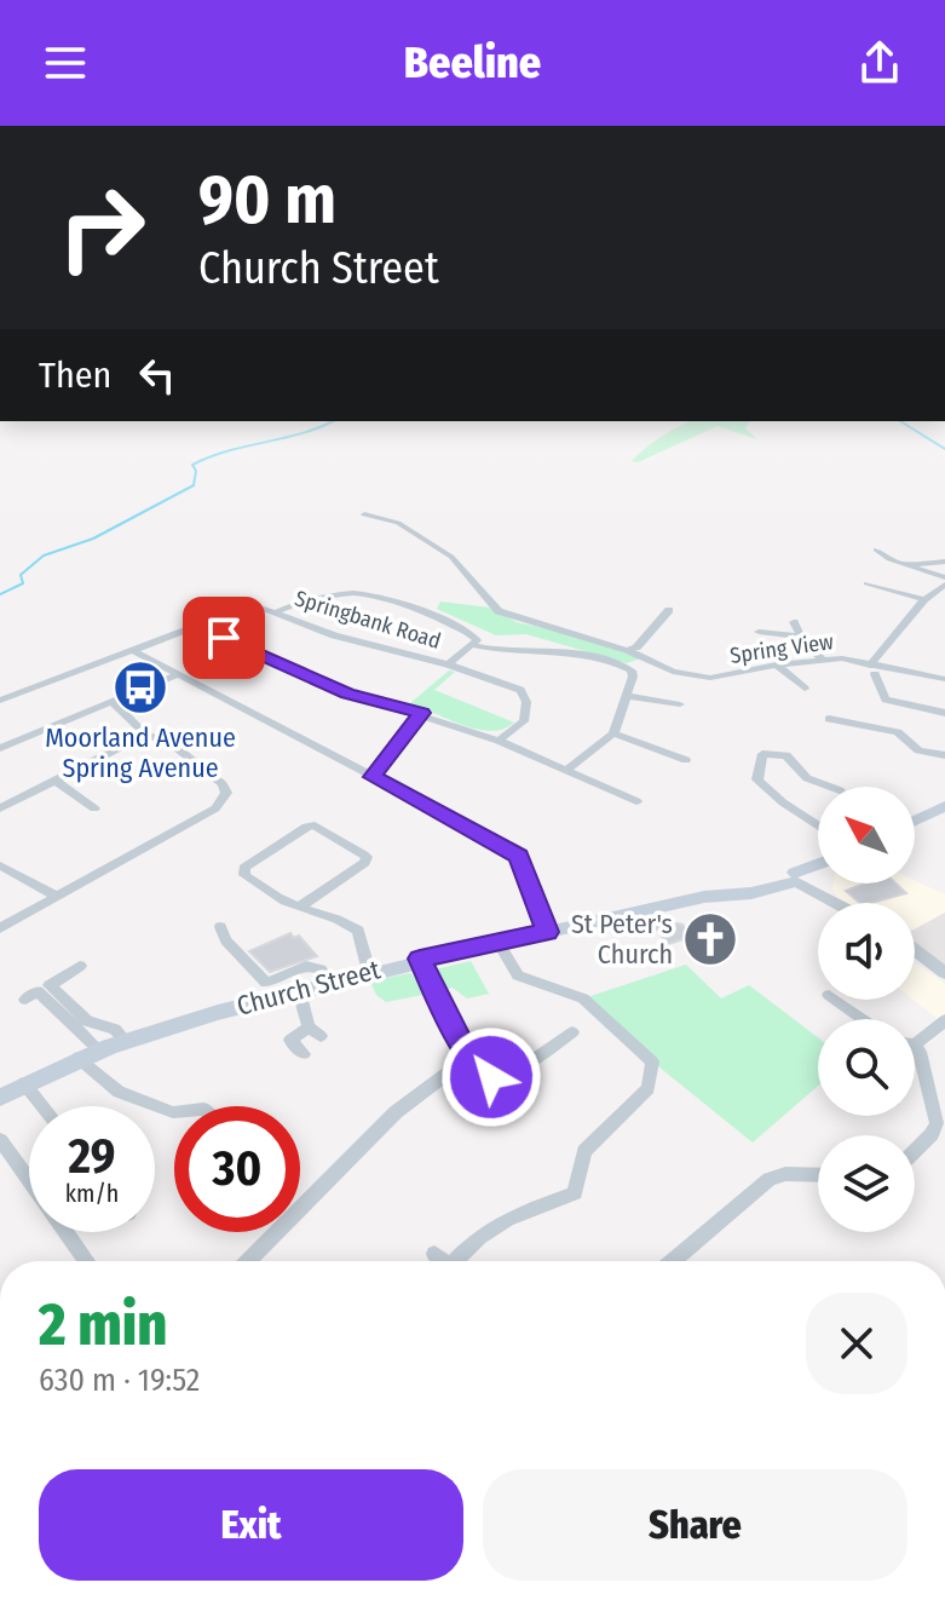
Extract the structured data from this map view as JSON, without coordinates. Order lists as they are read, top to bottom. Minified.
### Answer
{"streets":{"main road":["Church Street"],"street":["Springbank Road","Spring View"]},"places":{"bus stop":["Moorland Avenue Spring Avenue"],"church":["St Peter's Church"]},"north":"top left","page":{"header":"Beeline","turn":["90 m","Church Street"],"then":"Then","speed":"29 km/h","limit":"30","heading":["2 min","630 m · 19:52"],"buttons":["Exit","Share"]}}
